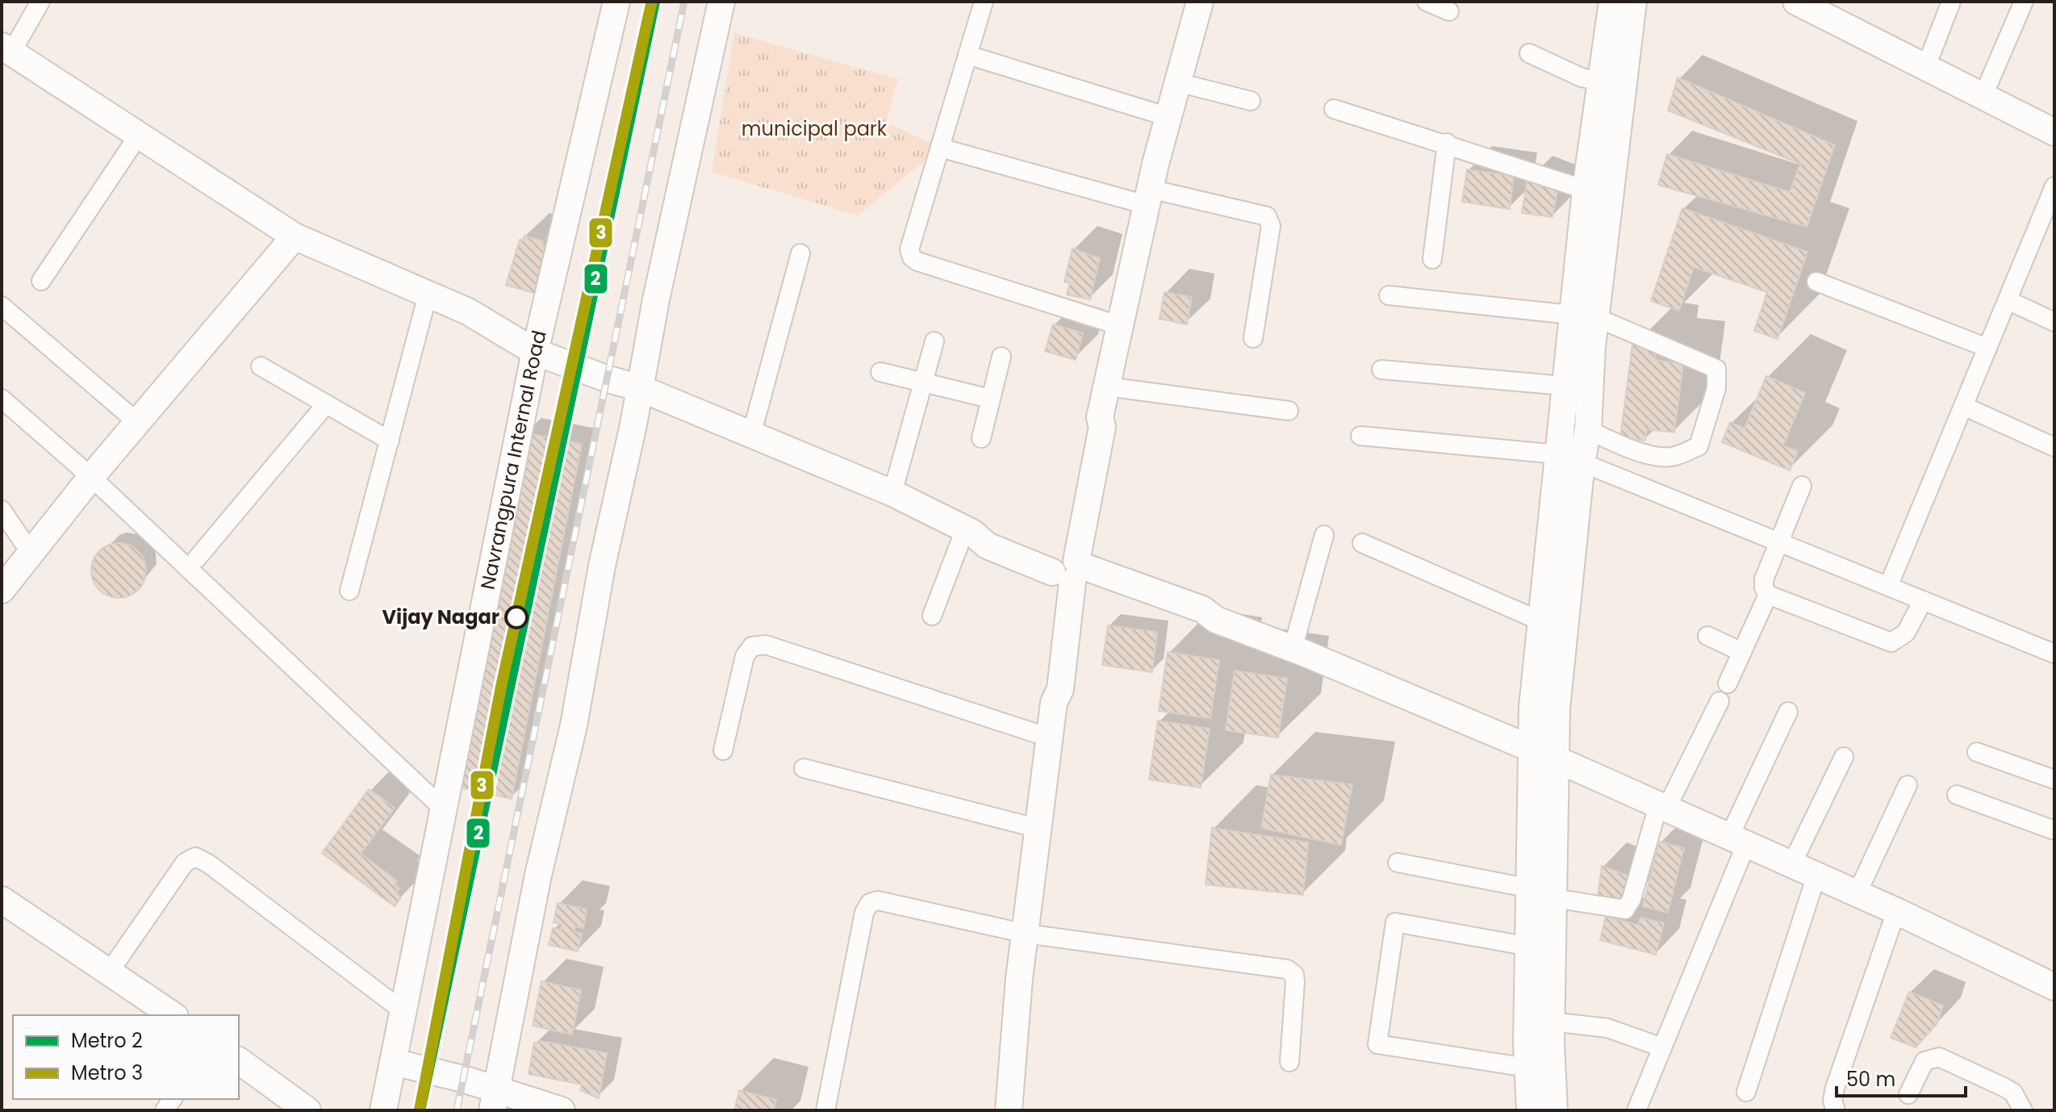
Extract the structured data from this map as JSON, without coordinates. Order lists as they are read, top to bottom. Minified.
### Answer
{"streets":{"street":["Navrangpura Internal Road"]},"parks":["municipal park"],"places":["Vijay Nagar"],"lines":["metro line 2","metro line 3"],"legend":["Metro 2","Metro 3"],"scale_bar":"50 m"}
